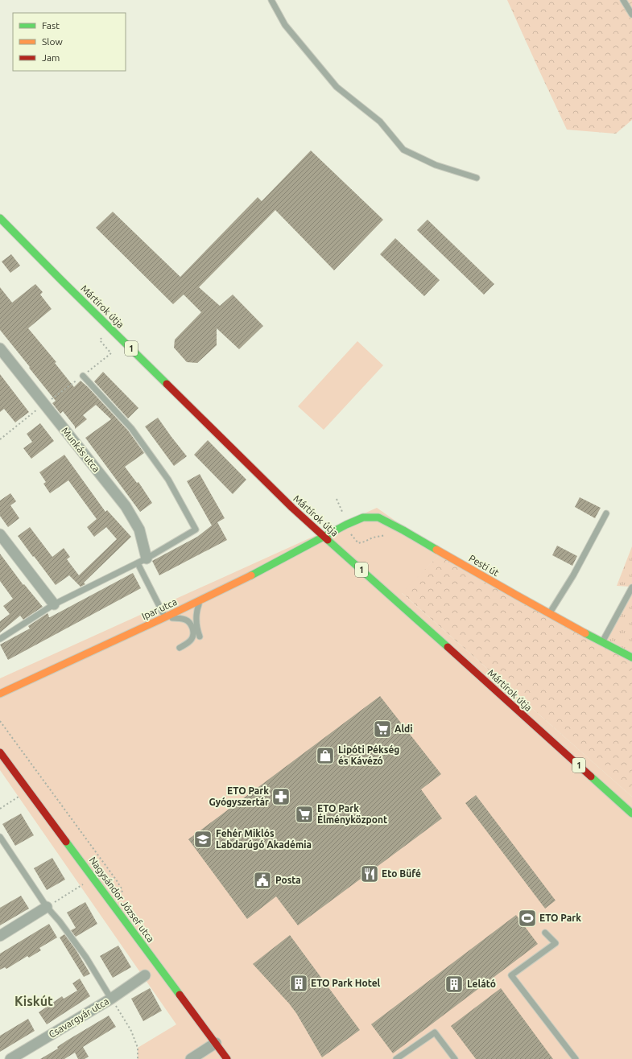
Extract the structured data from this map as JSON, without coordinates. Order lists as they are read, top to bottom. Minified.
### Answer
{"streets":{"street":["Mártírok útja","1","Munkás utca","Pesti út","Ipar utca","Nagysándor József utca","Csavargyár utca"]},"crossings":[["Mártírok útja","Pesti út"],["Mártírok útja","Ipar utca"],["Pesti út","Ipar utca"]],"districts":["Kiskút"],"places":{"supermarket":["Aldi","ETO Park Élményközpont"],"shop":["Lipóti Pékség és Kávézó"],"pharmacy":["ETO Park Gyógyszertár"],"school or university":["Fehér Miklós Labdarúgó Akadémia"],"restaurant":["Eto Büfé"],"public building":["Posta"],"sports":["ETO Park"],"building":["ETO Park Hotel","Lelátó"]},"legend":["Fast","Slow","Jam"]}
